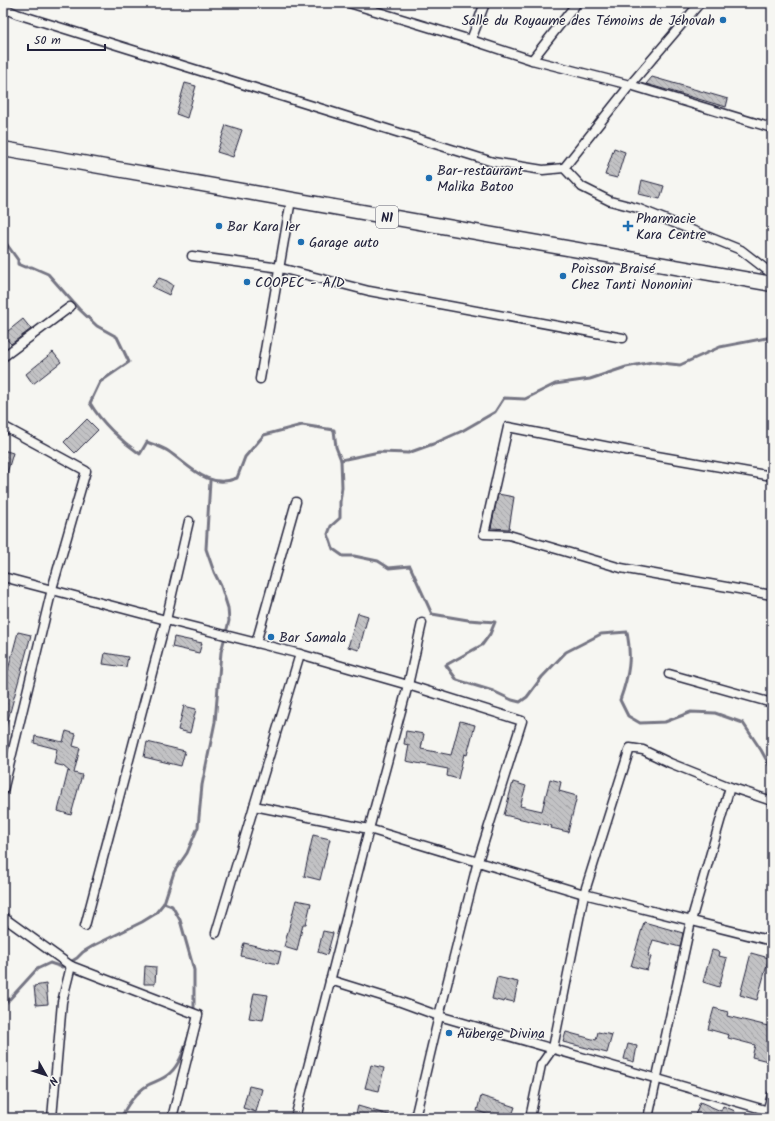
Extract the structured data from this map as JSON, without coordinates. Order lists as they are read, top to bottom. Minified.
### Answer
{"streets":{"highway":["N1"]},"places":{"other":["Salle du Royaume des Témoins de Jéhovah","Bar-restaurant Malika Batoo","Bar Kara 1er","Garage auto","Poisson Braisé Chez Tanti Nononini","COOPEC - A/D","Bar Samala","Auberge Divina"],"health":["Pharmacie Kara Centre"]},"scale_bar":"50 m","north":"bottom right"}
